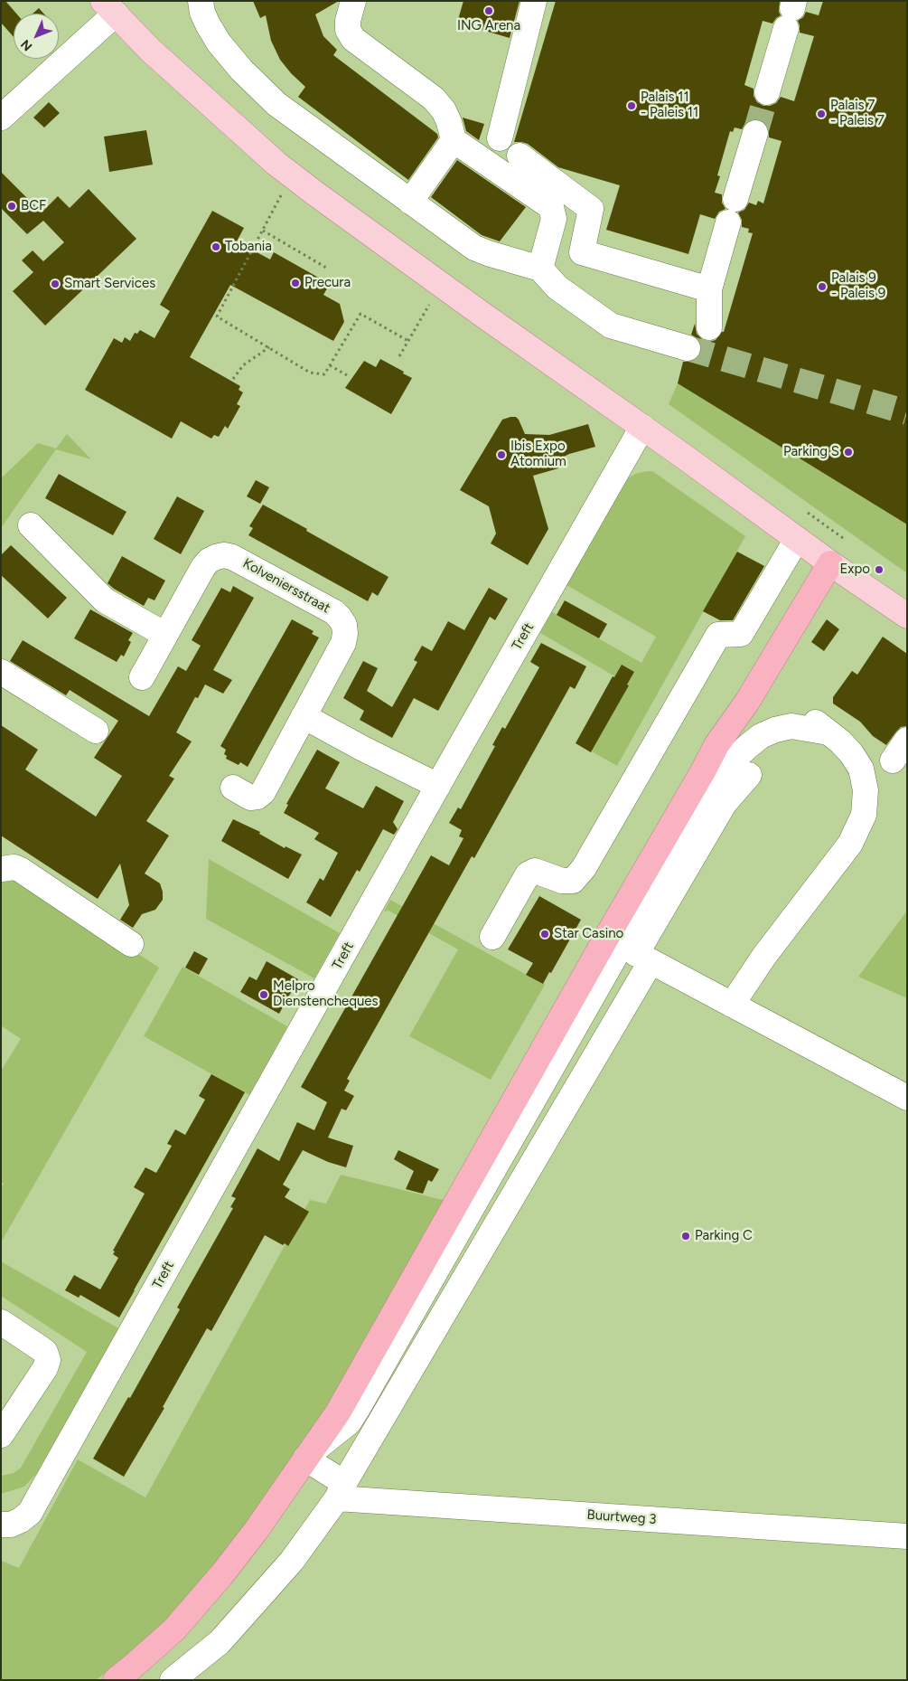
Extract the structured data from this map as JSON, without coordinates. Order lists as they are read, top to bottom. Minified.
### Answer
{"streets":{"street":["Kolveniersstraat","Treft","Buurtweg 3"]},"places":["ING Arena","Palais 11 - Paleis 11","Palais 7 - Paleis 7","BCF","Tobania","Precura","Smart Services","Palais 9 - Paleis 9","Parking S","Ibis Expo Atomium","Expo","Star Casino","Melpro Dienstencheques","Parking C"],"north":"bottom left"}
